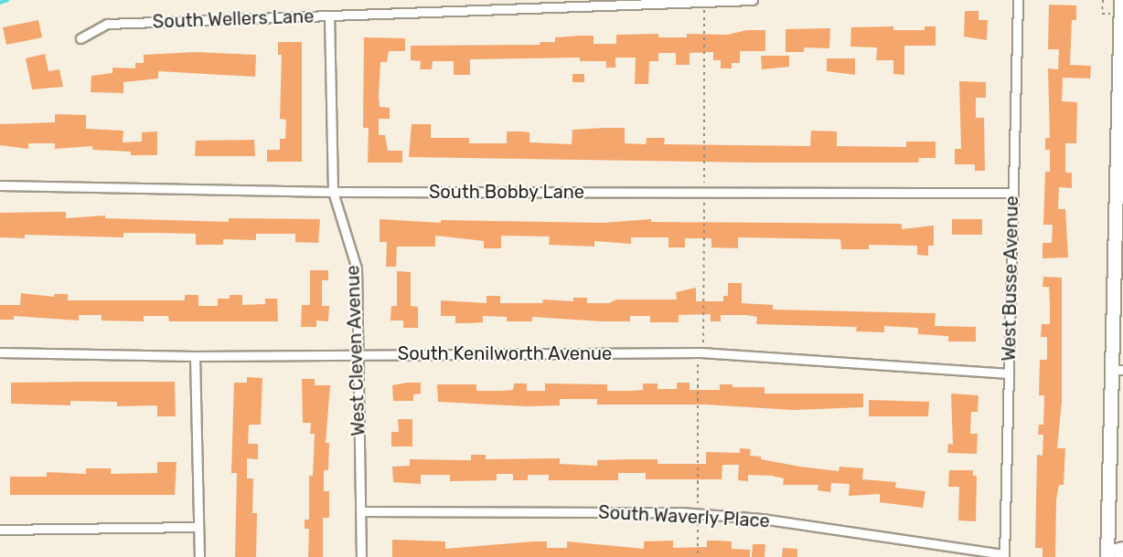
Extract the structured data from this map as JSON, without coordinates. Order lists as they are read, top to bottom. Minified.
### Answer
{"streets":{"street":["South Wellers Lane","South Bobby Lane","West Busse Avenue","West Cleven Avenue","South Kenilworth Avenue","South Waverly Place"]},"crossings":[["South Wellers Lane","West Cleven Avenue"],["South Bobby Lane","West Busse Avenue"],["South Bobby Lane","West Cleven Avenue"],["West Busse Avenue","South Kenilworth Avenue"],["West Busse Avenue","South Waverly Place"],["West Cleven Avenue","South Kenilworth Avenue"],["West Cleven Avenue","South Waverly Place"]]}
